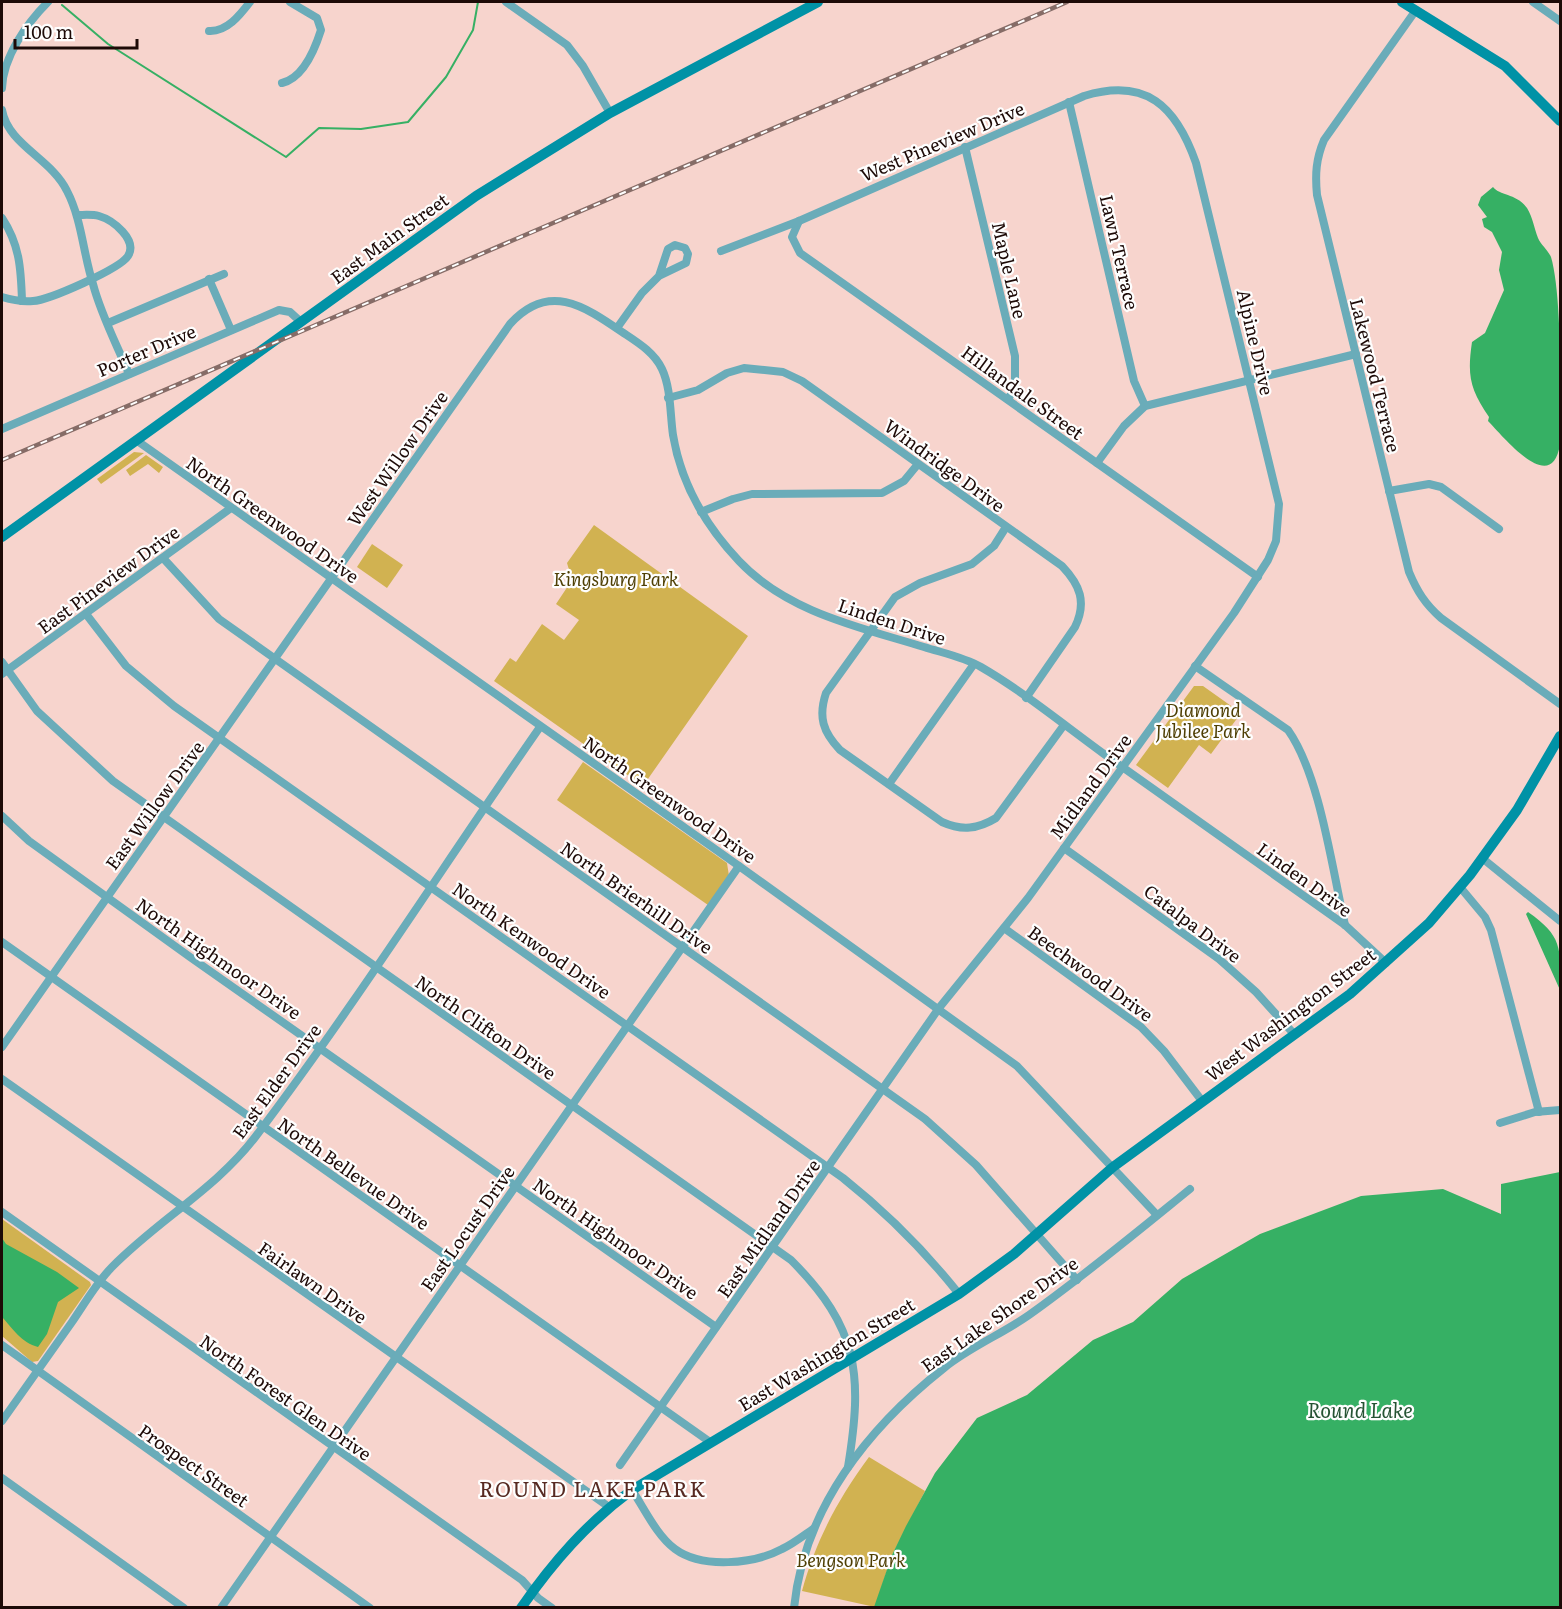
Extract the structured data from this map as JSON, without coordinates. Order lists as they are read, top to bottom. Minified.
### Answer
{"streets":{"main road":["East Main Street","West Washington Street","East Washington Street"],"street":["West Pineview Drive","Lawn Terrace","Maple Lane","Alpine Drive","Porter Drive","Lakewood Terrace","Hillandale Street","West Willow Drive","Windridge Drive","North Greenwood Drive","East Pineview Drive","Linden Drive","Midland Drive","East Willow Drive","North Brierhill Drive","Catalpa Drive","North Kenwood Drive","North Highmoor Drive","Beechwood Drive","North Clifton Drive","East Elder Drive","North Bellevue Drive","East Locust Drive","East Midland Drive","Fairlawn Drive","East Lake Shore Drive","North Forest Glen Drive","Prospect Street"]},"crossings":[["West Pineview Drive","Lawn Terrace"],["West Pineview Drive","Maple Lane"],["West Pineview Drive","Alpine Drive"],["West Pineview Drive","Hillandale Street"],["East Main Street","Porter Drive"],["East Main Street","North Greenwood Drive"],["Maple Lane","Hillandale Street"],["Alpine Drive","Hillandale Street"],["Alpine Drive","Midland Drive"],["Hillandale Street","Midland Drive"],["West Willow Drive","North Greenwood Drive"],["West Willow Drive","Linden Drive"],["West Willow Drive","East Willow Drive"],["Windridge Drive","Linden Drive"],["North Greenwood Drive","East Pineview Drive"],["North Greenwood Drive","Midland Drive"],["North Greenwood Drive","East Willow Drive"],["North Greenwood Drive","East Elder Drive"],["North Greenwood Drive","East Locust Drive"],["North Greenwood Drive","East Midland Drive"],["North Greenwood Drive","East Lake Shore Drive"],["North Greenwood Drive","East Washington Street"],["East Pineview Drive","North Brierhill Drive"],["East Pineview Drive","North Kenwood Drive"],["East Pineview Drive","North Clifton Drive"],["Linden Drive","Midland Drive"],["Linden Drive","West Washington Street"],["Midland Drive","Catalpa Drive"],["Midland Drive","Beechwood Drive"],["Midland Drive","East Midland Drive"],["East Willow Drive","North Brierhill Drive"],["East Willow Drive","North Kenwood Drive"],["East Willow Drive","North Highmoor Drive"],["East Willow Drive","North Clifton Drive"],["East Willow Drive","North Bellevue Drive"],["North Brierhill Drive","East Elder Drive"],["North Brierhill Drive","East Locust Drive"],["North Brierhill Drive","East Midland Drive"],["North Brierhill Drive","East Lake Shore Drive"],["North Brierhill Drive","East Washington Street"],["Catalpa Drive","West Washington Street"],["North Kenwood Drive","East Elder Drive"],["North Kenwood Drive","East Locust Drive"],["North Kenwood Drive","East Midland Drive"],["North Kenwood Drive","East Washington Street"],["North Highmoor Drive","East Elder Drive"],["North Highmoor Drive","East Locust Drive"],["North Highmoor Drive","East Midland Drive"],["Beechwood Drive","West Washington Street"],["West Washington Street","East Washington Street"],["North Clifton Drive","East Elder Drive"],["North Clifton Drive","East Locust Drive"],["North Clifton Drive","East Midland Drive"],["North Clifton Drive","East Lake Shore Drive"],["North Clifton Drive","East Washington Street"],["East Elder Drive","North Bellevue Drive"],["East Elder Drive","Fairlawn Drive"],["East Elder Drive","North Forest Glen Drive"],["East Elder Drive","Prospect Street"],["North Bellevue Drive","East Locust Drive"],["North Bellevue Drive","East Midland Drive"],["North Bellevue Drive","East Washington Street"],["East Locust Drive","Fairlawn Drive"],["East Locust Drive","North Forest Glen Drive"],["East Locust Drive","Prospect Street"],["Fairlawn Drive","East Washington Street"],["East Washington Street","North Forest Glen Drive"]],"districts":["ROUND LAKE PARK"],"water":["Round Lake"],"parks":["Kingsburg Park","Diamond Jubilee Park","Bengson Park"],"scale_bar":"100 m"}
